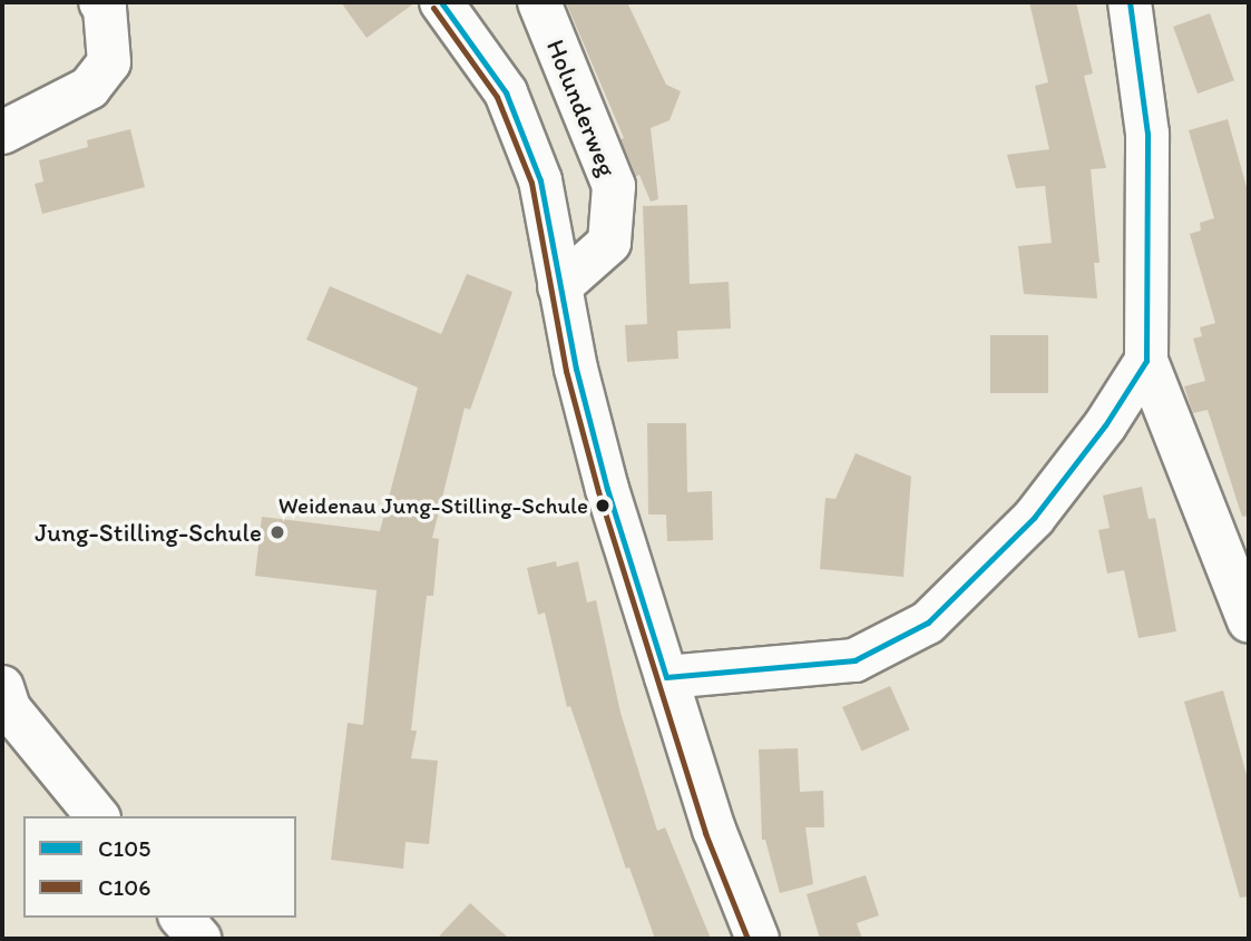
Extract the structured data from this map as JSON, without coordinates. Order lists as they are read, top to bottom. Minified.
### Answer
{"streets":{"street":["Holunderweg"]},"places":["Weidenau Jung-Stilling-Schule","Jung-Stilling-Schule"],"lines":["transit line C105","transit line C106"],"legend":["C105","C106"]}
